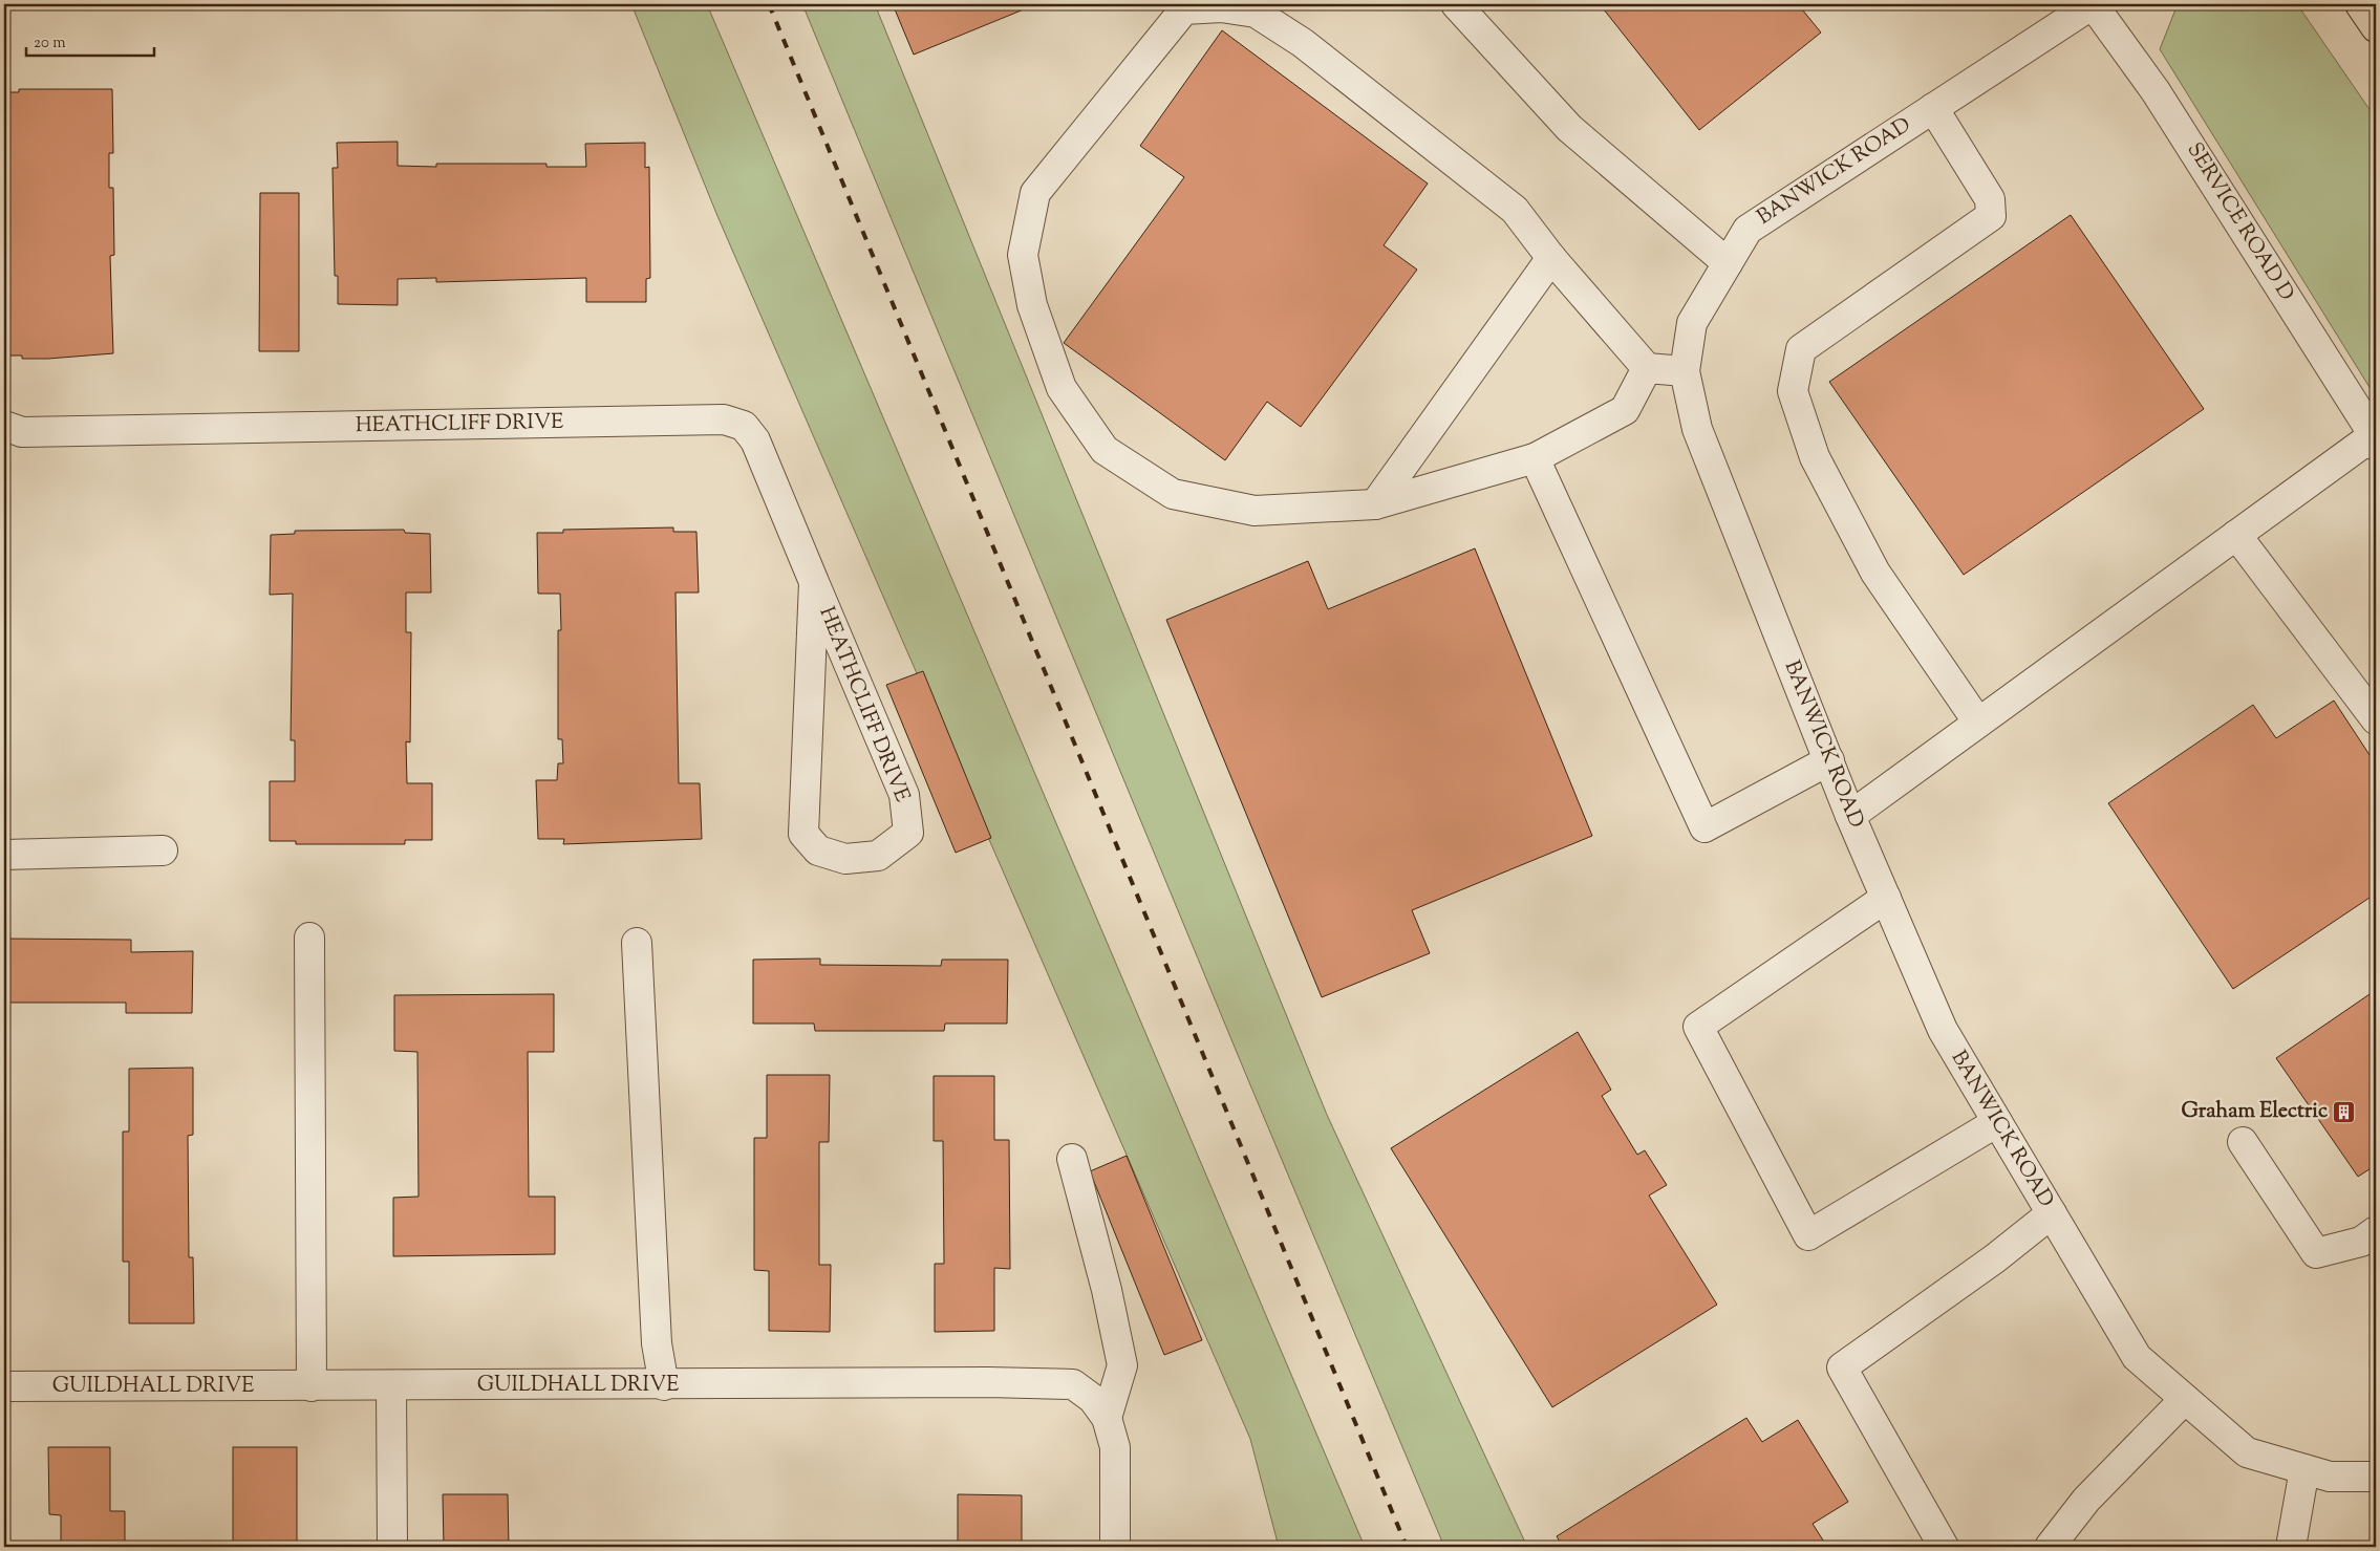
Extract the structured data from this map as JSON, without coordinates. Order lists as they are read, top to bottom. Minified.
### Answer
{"streets":{"street":["BANWICK ROAD","SERVICE ROAD D","HEATHCLIFF DRIVE","GUILDHALL DRIVE"]},"crossings":[["BANWICK ROAD","SERVICE ROAD D"]],"places":{"building":["Graham Electric"]},"scale_bar":"20 m"}
